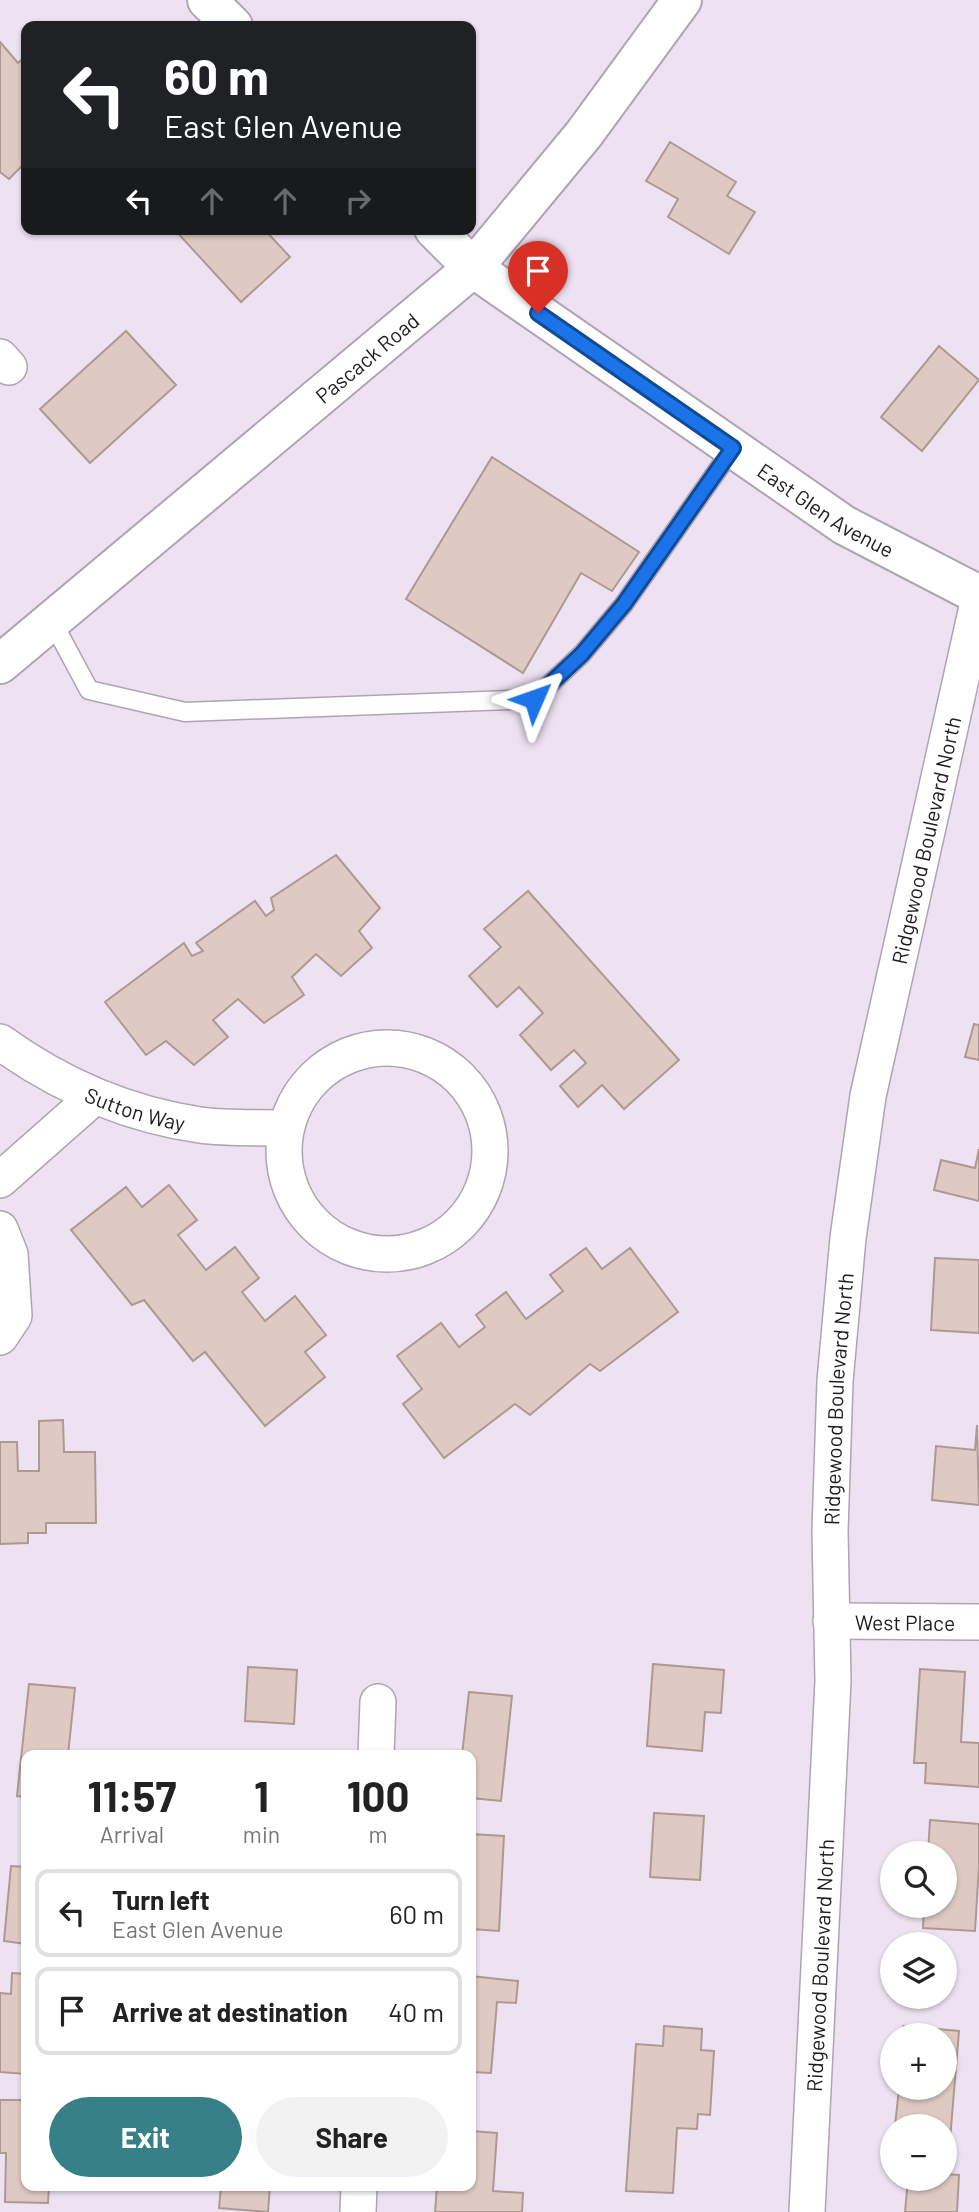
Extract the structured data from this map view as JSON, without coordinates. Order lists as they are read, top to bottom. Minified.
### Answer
{"streets":{"street":["Pascack Road","East Glen Avenue","Ridgewood Boulevard North","Sutton Way","West Place"]},"crossings":[["Pascack Road","East Glen Avenue"],["East Glen Avenue","Ridgewood Boulevard North"],["Ridgewood Boulevard North","West Place"]],"page":{"turn":["60 m","East Glen Avenue"],"eta":["11:57","Arrival","1","min","100","m"],"map_buttons":["+","−"],"list":[{"name":"Turn left","note":"East Glen Avenue","value":"60 m"},{"name":"Arrive at destination","value":"40 m"}],"buttons":["Exit","Share"]}}
